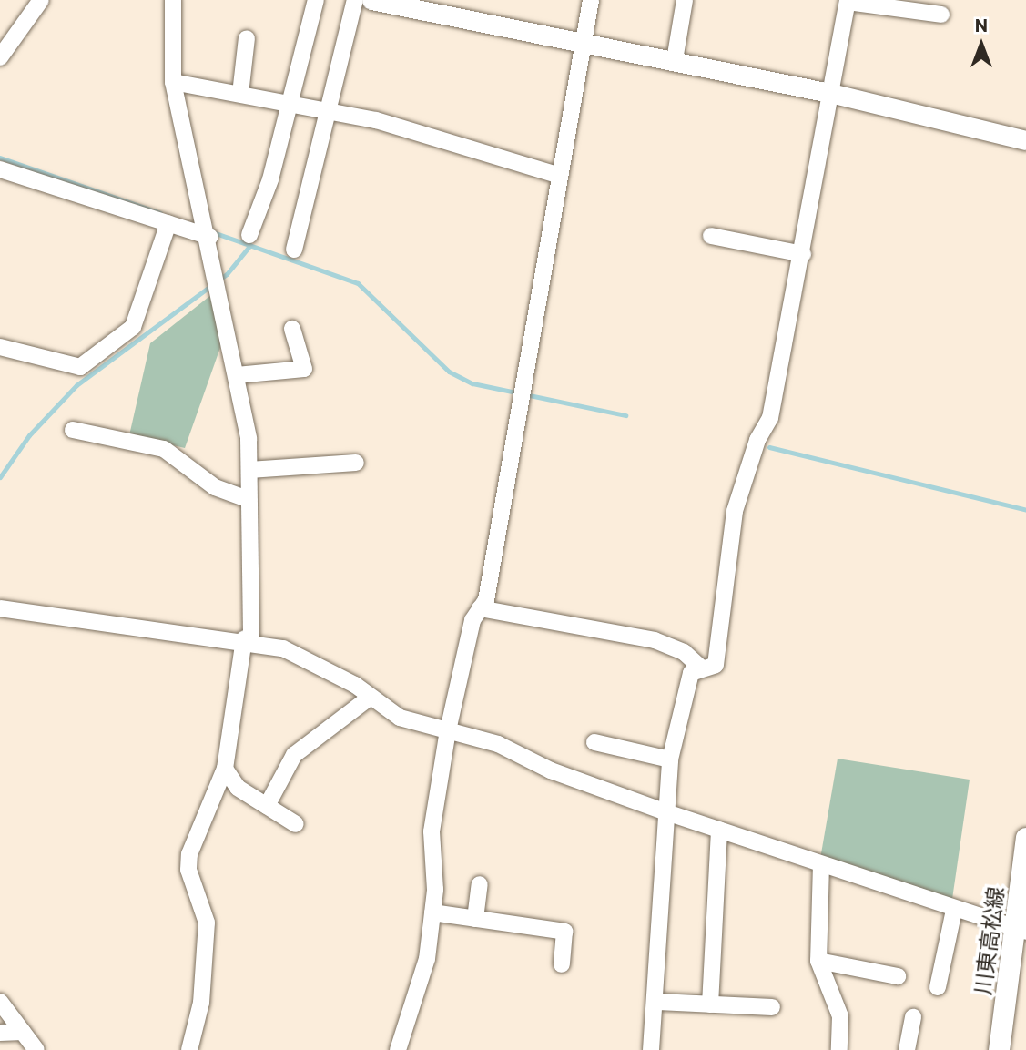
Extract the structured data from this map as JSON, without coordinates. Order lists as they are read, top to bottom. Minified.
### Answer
{"streets":{"main road":["川東高松線"]},"north":"top"}
